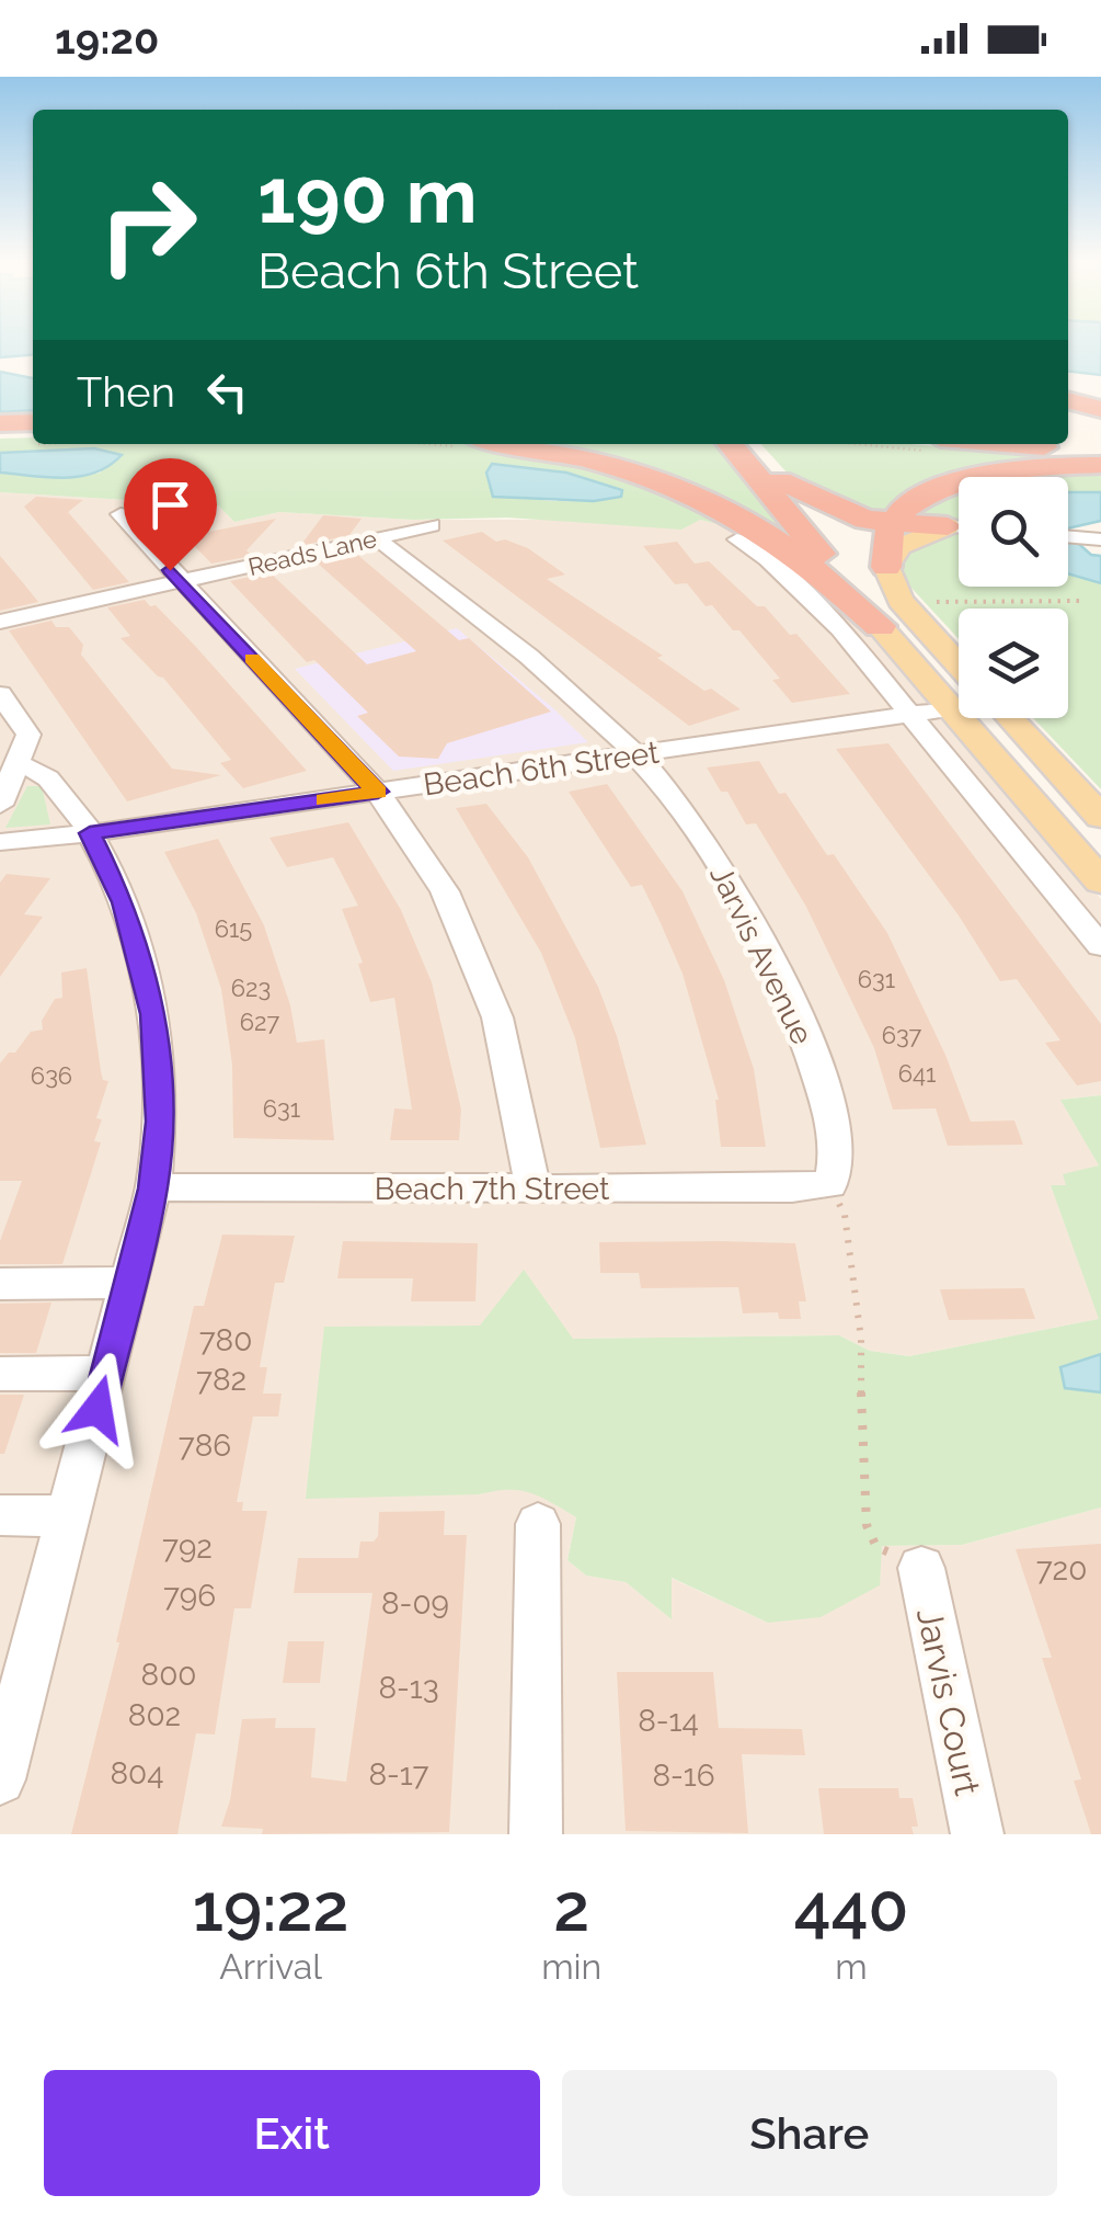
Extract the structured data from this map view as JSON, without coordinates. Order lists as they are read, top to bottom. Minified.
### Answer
{"streets":{"street":["Reads Lane","Beach 6th Street","Jarvis Avenue","Beach 7th Street","Jarvis Court"]},"crossings":[["Reads Lane","Jarvis Avenue"],["Beach 6th Street","Jarvis Avenue"],["Jarvis Avenue","Beach 7th Street"]],"house_numbers":["615","631","623","627","637","641","636","631","780","782","786","792","720","796","8-09","800","8-13","802","8-14","804","8-17","8-16"],"page":{"status":"19:20","turn":["190 m","Beach 6th Street"],"then":"Then","eta":["19:22","Arrival","2","min","440","m"],"buttons":["Exit","Share"]}}
